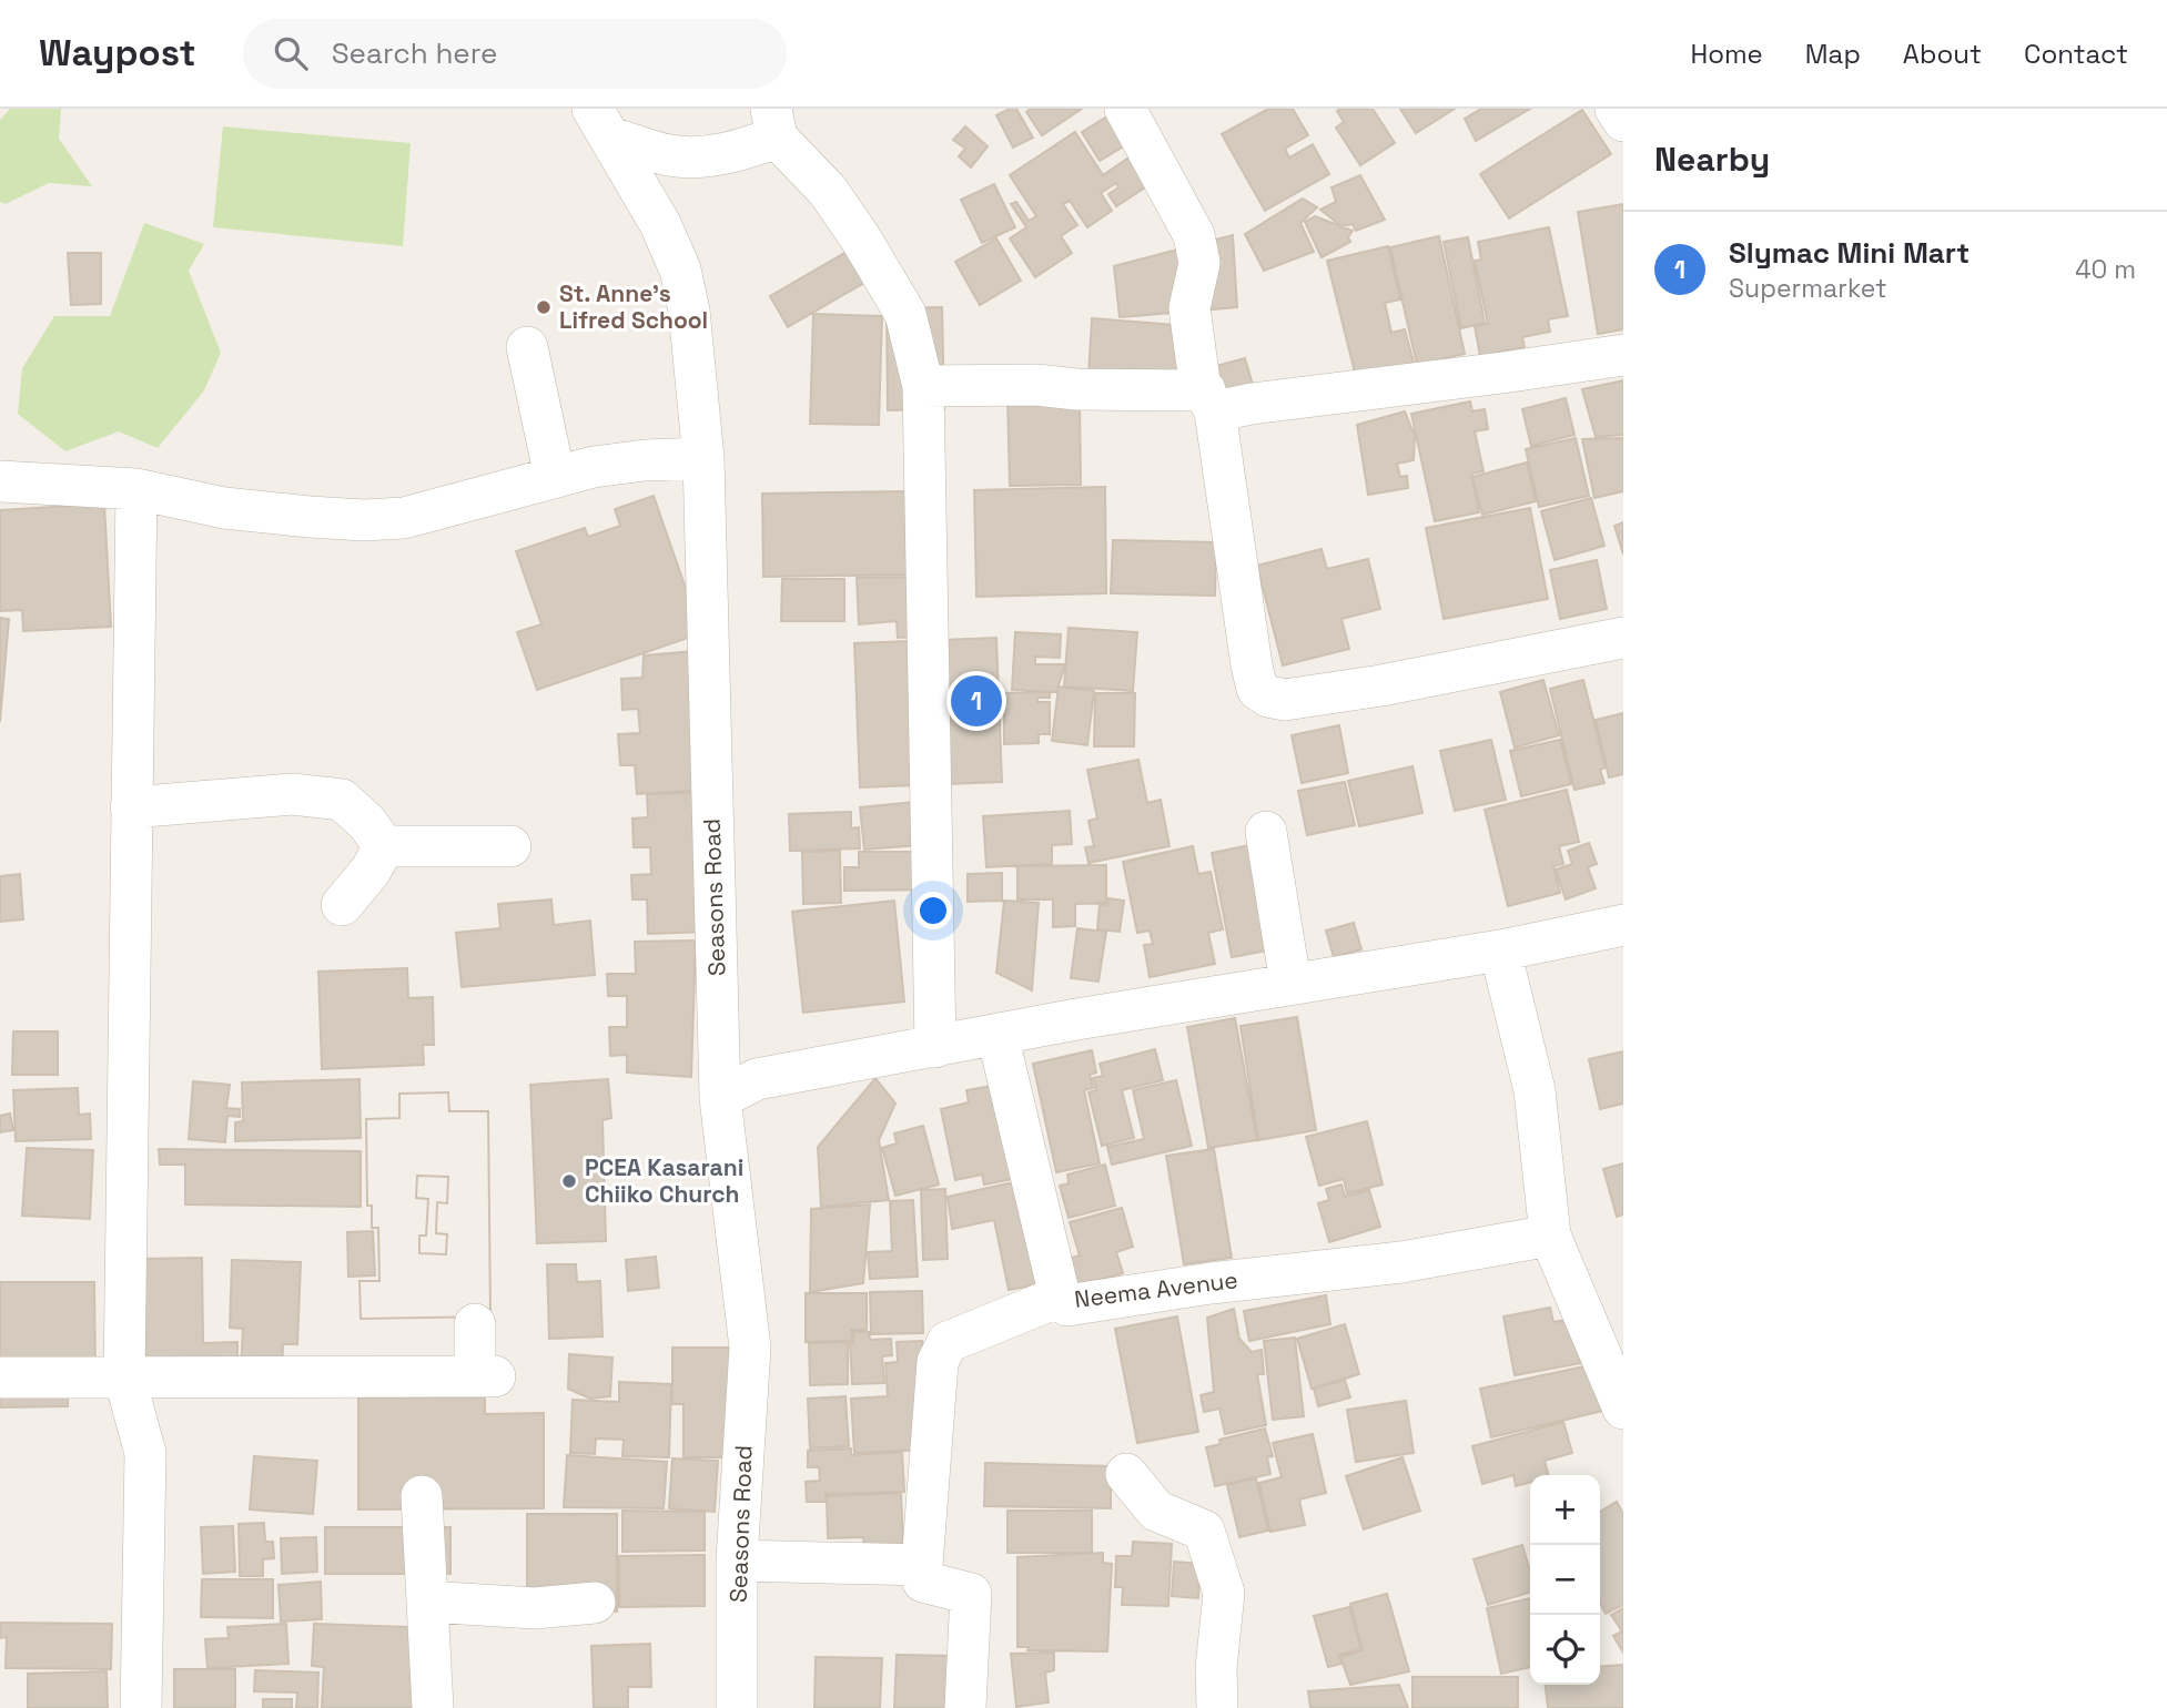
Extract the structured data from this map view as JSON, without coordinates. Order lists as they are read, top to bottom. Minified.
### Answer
{"streets":{"street":["Seasons Road","Neema Avenue"]},"places":["St. Anne's Lifred School","PCEA Kasarani Chiiko Church"],"page":{"header":"Waypost","search":"Search here","nav":["Home","Map","About","Contact"],"heading":"Nearby","list":[{"mark":"1","name":"Slymac Mini Mart","note":"Supermarket","value":"40 m"}],"pins":"1","map_buttons":["+","−"]}}
